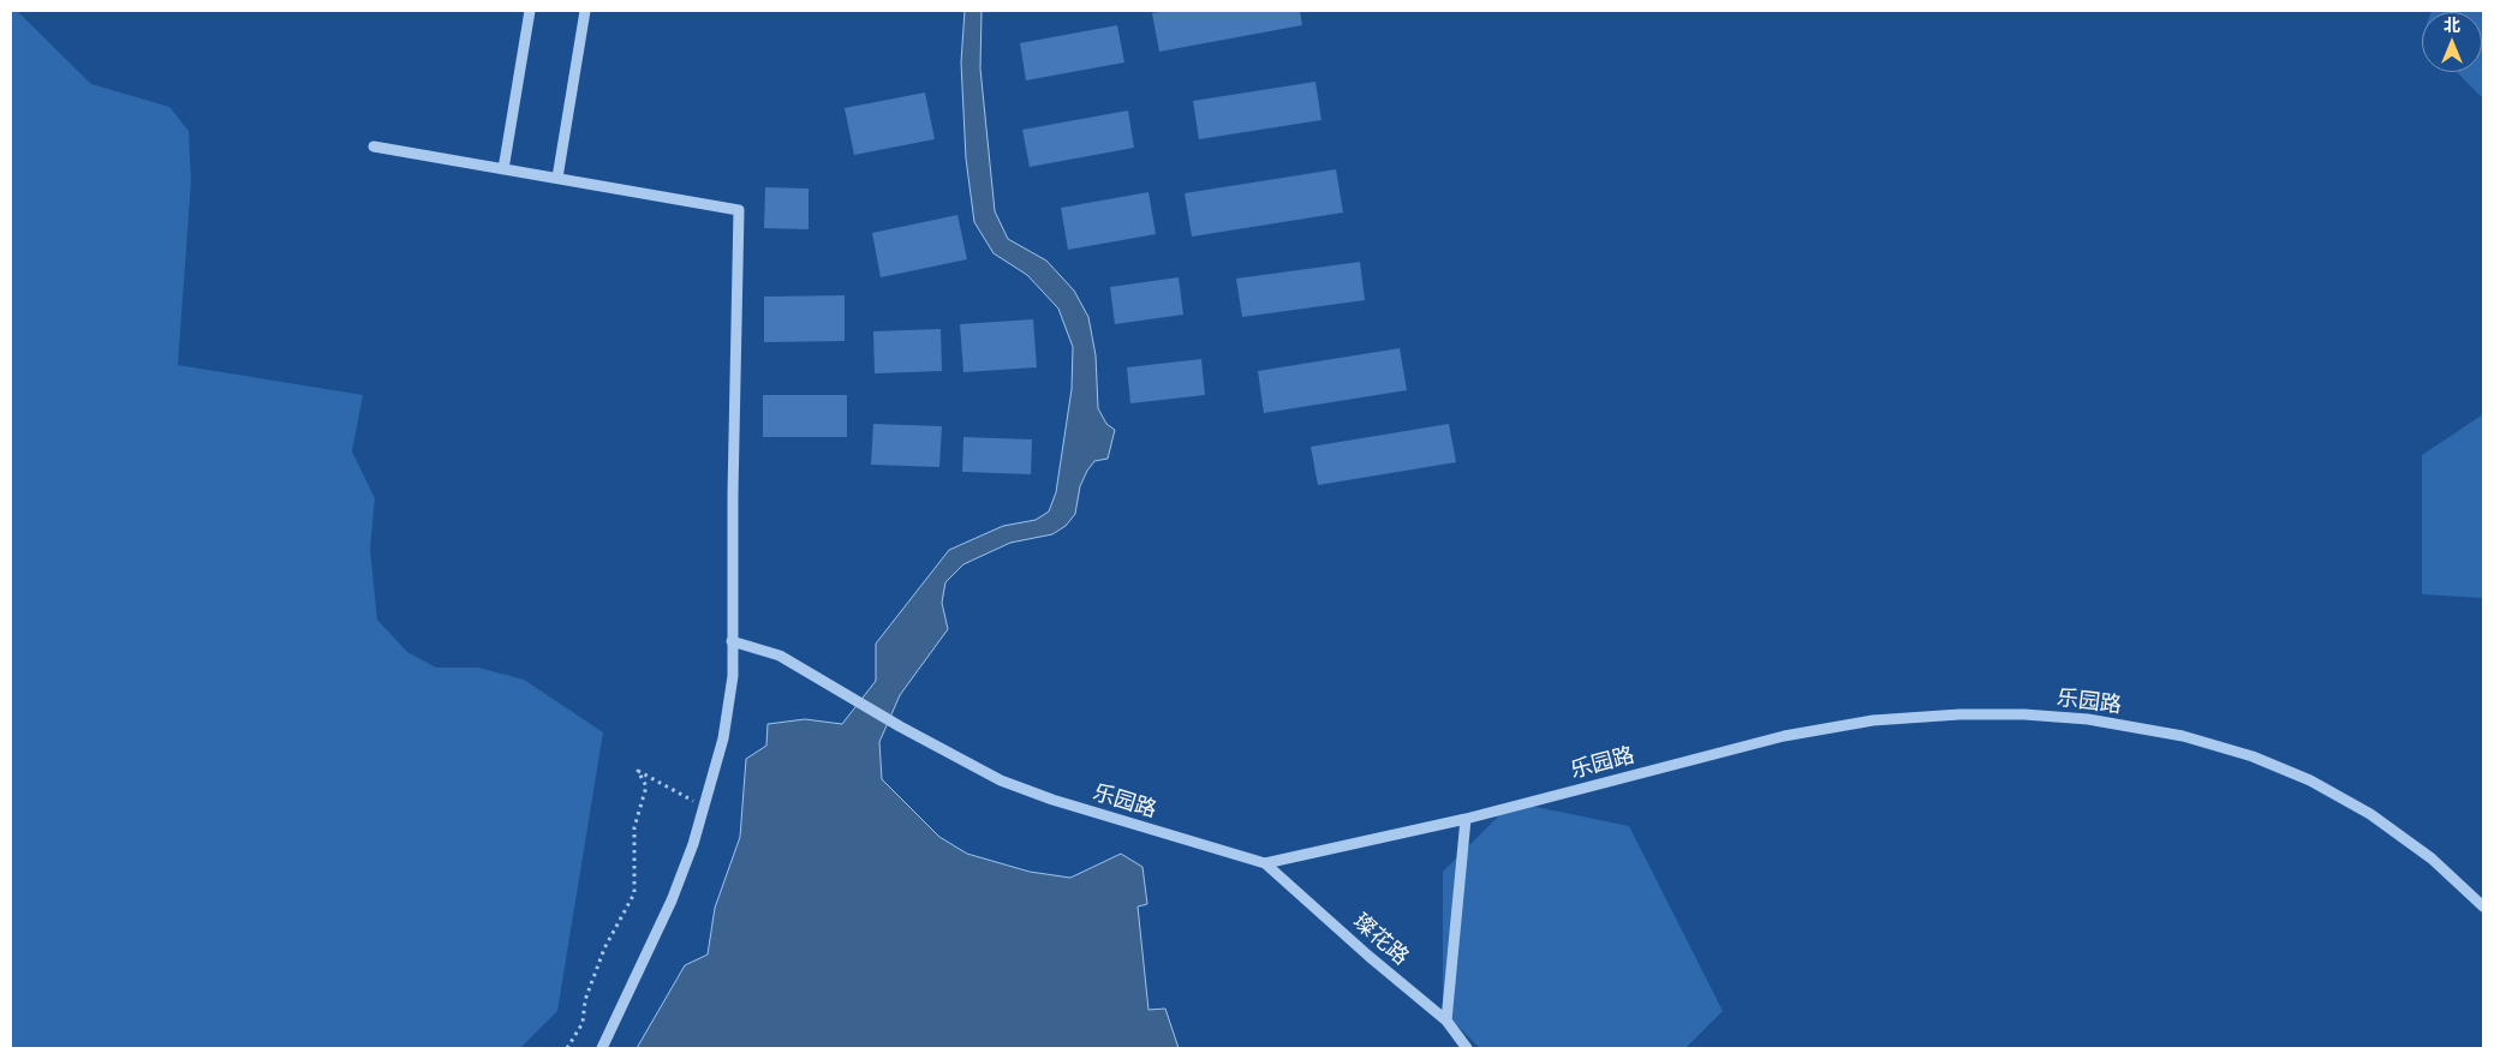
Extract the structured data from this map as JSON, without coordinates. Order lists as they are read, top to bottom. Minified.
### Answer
{"streets":{"street":["乐园路","璨花路"]},"crossings":[["乐园路","璨花路"]],"north":"top"}
